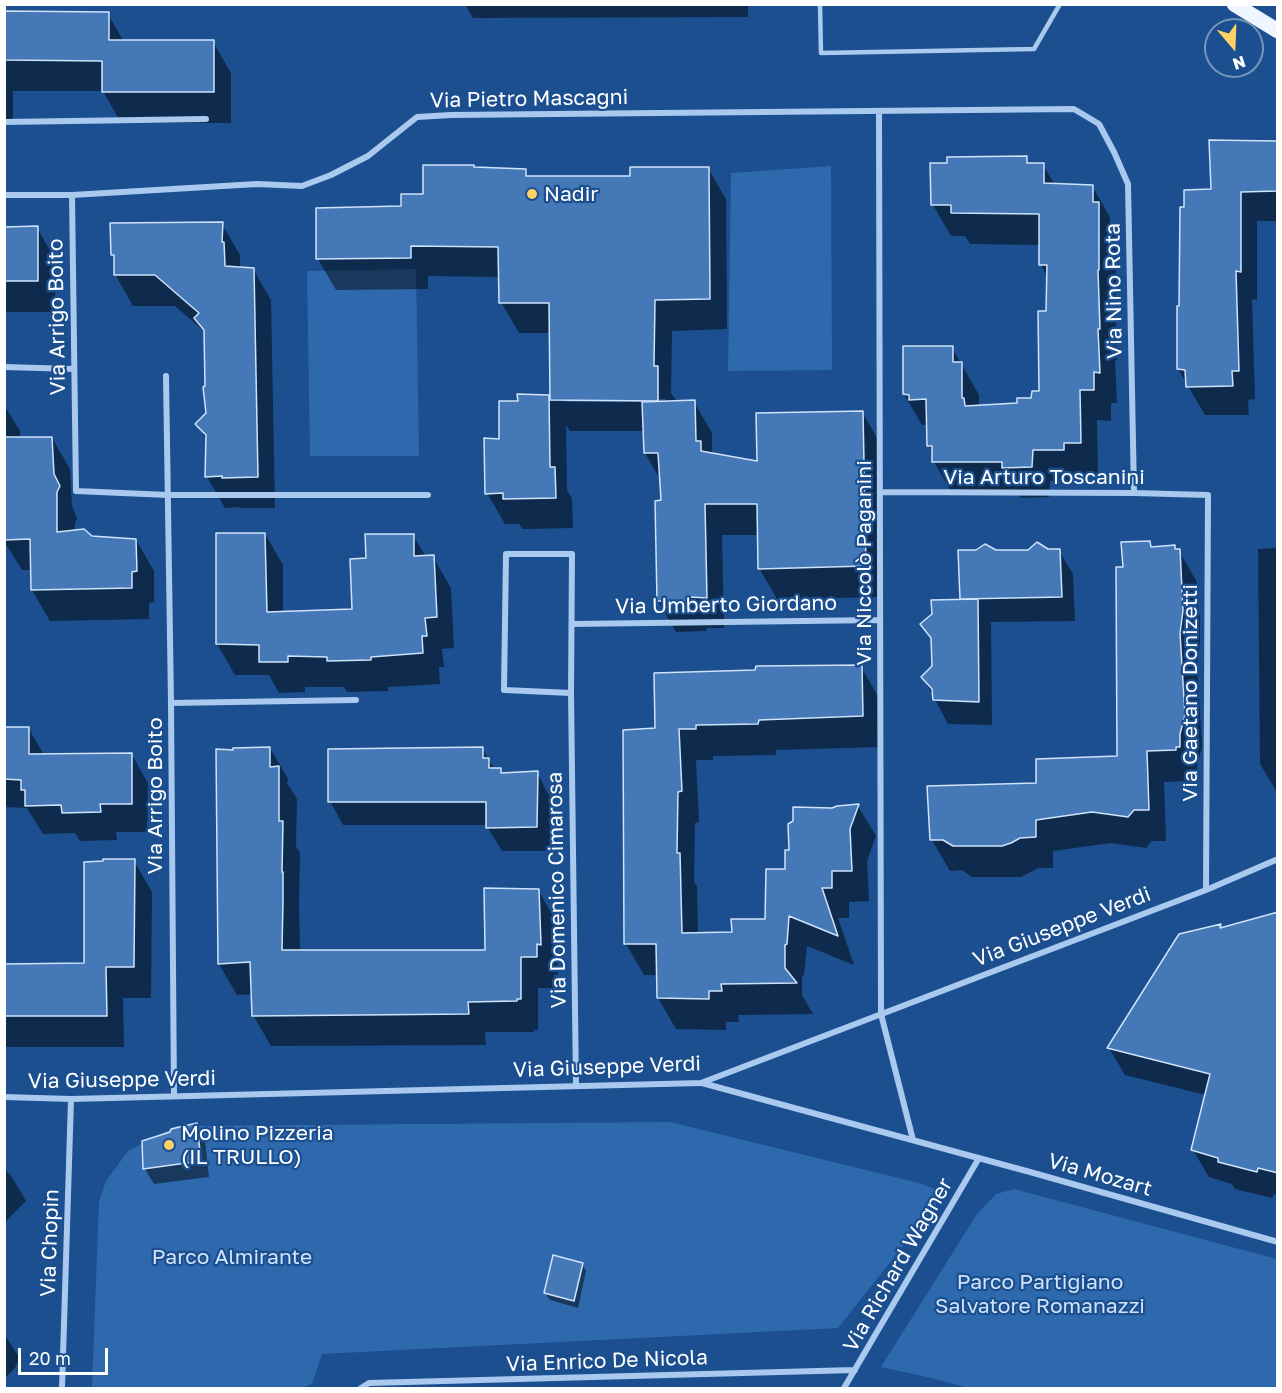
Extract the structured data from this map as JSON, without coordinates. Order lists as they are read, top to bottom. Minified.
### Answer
{"streets":{"street":["Via Pietro Mascagni","Via Nino Rota","Via Arrigo Boito","Via Arturo Toscanini","Via Niccolò Paganini","Via Umberto Giordano","Via Gaetano Donizetti","Via Domenico Cimarosa","Via Giuseppe Verdi","Via Mozart","Via Chopin","Via Richard Wagner","Via Enrico De Nicola"]},"crossings":[["Via Pietro Mascagni","Via Nino Rota"],["Via Pietro Mascagni","Via Arrigo Boito"],["Via Pietro Mascagni","Via Niccolò Paganini"],["Via Nino Rota","Via Arturo Toscanini"],["Via Arrigo Boito","Via Giuseppe Verdi"],["Via Arturo Toscanini","Via Niccolò Paganini"],["Via Arturo Toscanini","Via Gaetano Donizetti"],["Via Niccolò Paganini","Via Umberto Giordano"],["Via Niccolò Paganini","Via Giuseppe Verdi"],["Via Niccolò Paganini","Via Mozart"],["Via Umberto Giordano","Via Domenico Cimarosa"],["Via Gaetano Donizetti","Via Giuseppe Verdi"],["Via Domenico Cimarosa","Via Giuseppe Verdi"],["Via Giuseppe Verdi","Via Mozart"],["Via Giuseppe Verdi","Via Chopin"],["Via Mozart","Via Richard Wagner"],["Via Richard Wagner","Via Enrico De Nicola"]],"parks":["Parco Almirante","Parco Partigiano Salvatore Romanazzi"],"places":["Nadir","Molino Pizzeria (IL TRULLO)"],"scale_bar":"20 m","north":"bottom"}
